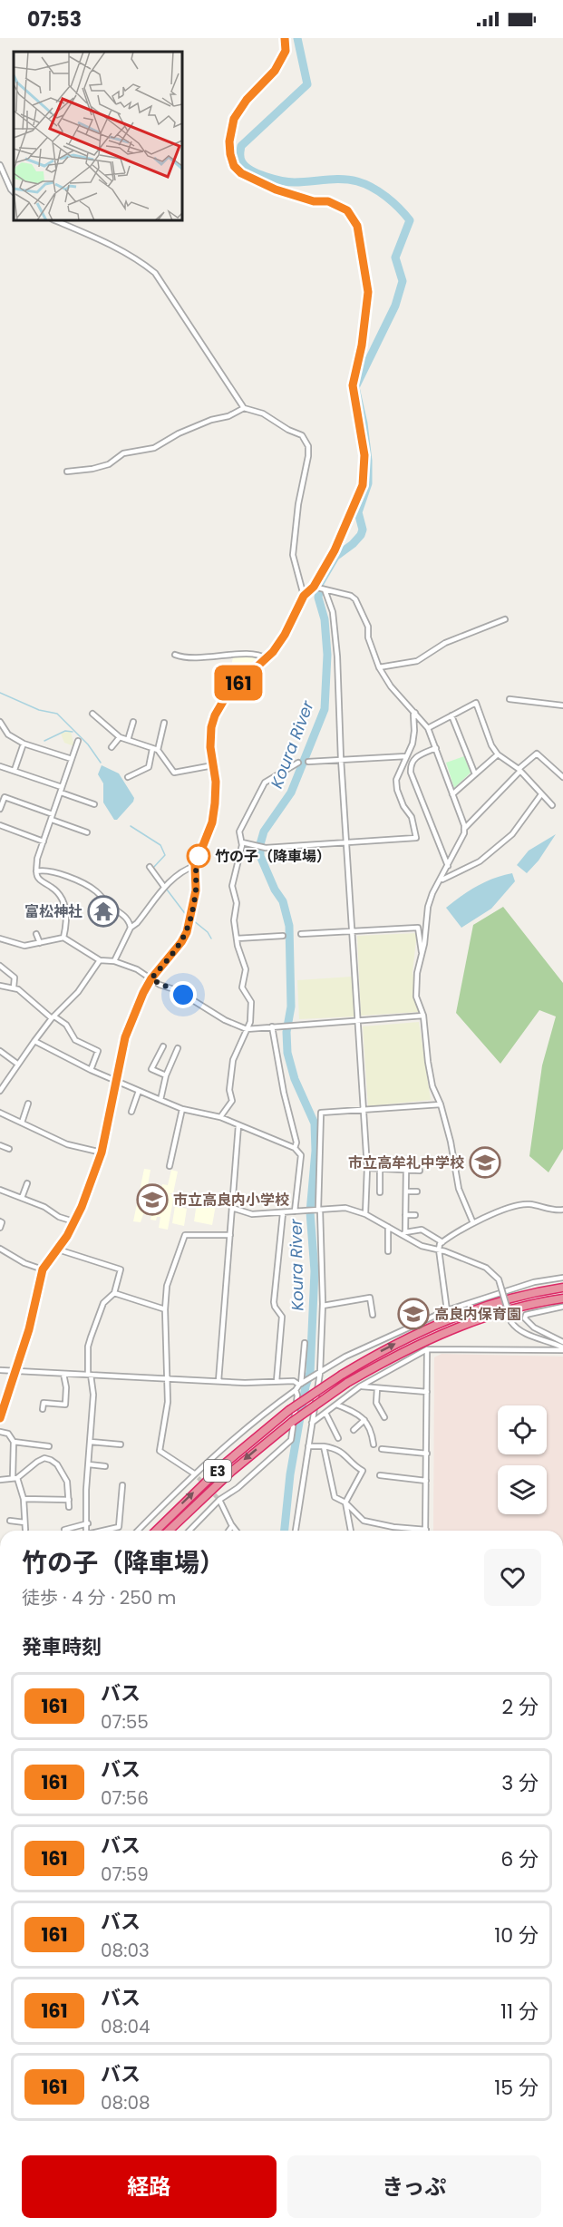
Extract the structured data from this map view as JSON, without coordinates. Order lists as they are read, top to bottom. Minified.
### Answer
{"streets":{"highway":["E3"]},"water":["Koura River"],"places":{"other":["竹の子（降車場）"],"temple":["富松神社"],"school or university":["市立高牟礼中学校","市立高良内小学校","高良内保育園"]},"lines":["bus line 161"],"page":{"status":"07:53","on_map":"161","heading":[["竹の子（降車場）","徒歩 · 4 分 · 250 m"],"発車時刻"],"list":[{"mark":"161","name":"バス","note":"07:55","value":"2 分"},{"mark":"161","name":"バス","note":"07:56","value":"3 分"},{"mark":"161","name":"バス","note":"07:59","value":"6 分"},{"mark":"161","name":"バス","note":"08:03","value":"10 分"},{"mark":"161","name":"バス","note":"08:04","value":"11 分"},{"mark":"161","name":"バス","note":"08:08","value":"15 分"}],"buttons":["経路","きっぷ"]}}
